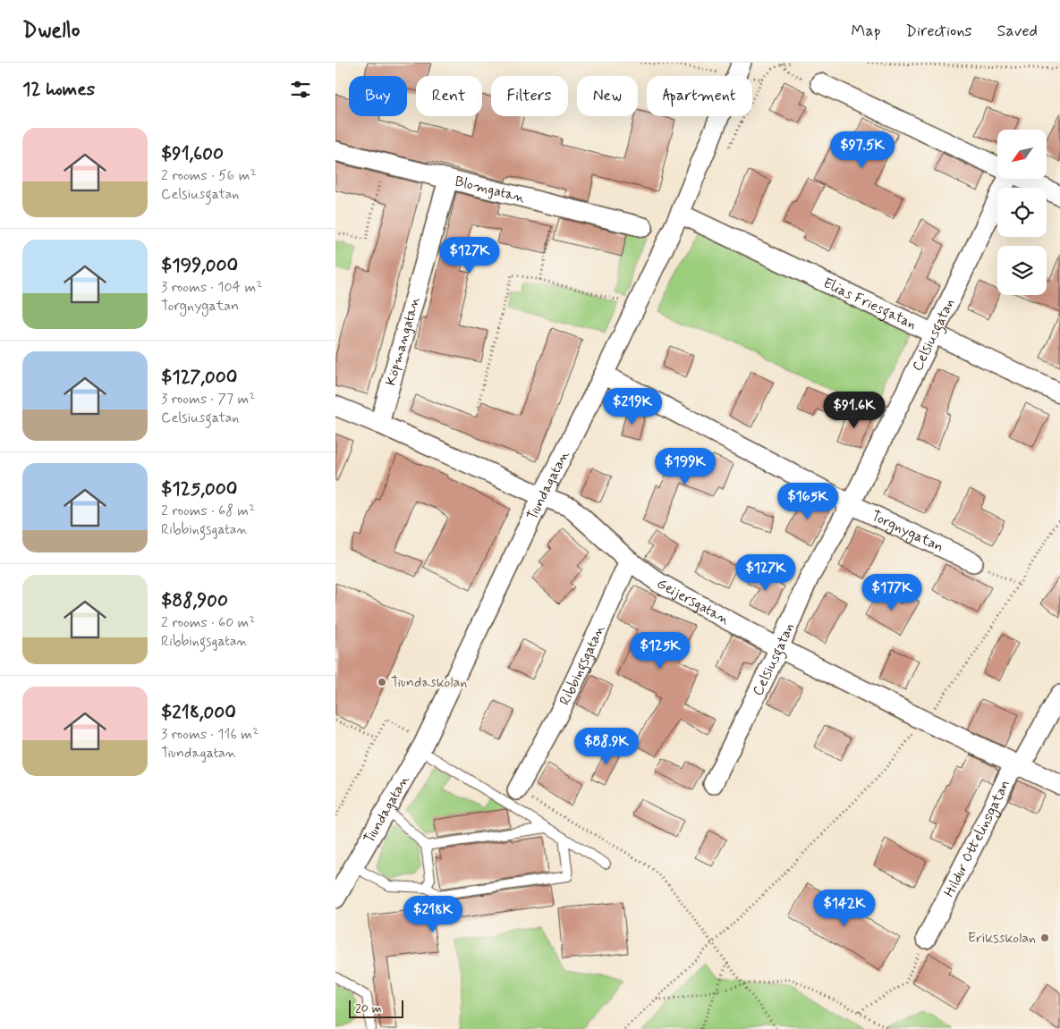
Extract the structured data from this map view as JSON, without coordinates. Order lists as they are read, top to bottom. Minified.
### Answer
{"streets":{"street":["Blomgatan","Elias Friesgatan","Celsiusgatan","Köpmangatan","Tiundagatan","Torgnygatan","Geijersgatan","Ribbingsgatan","Hildur Ottelinsgatan"]},"crossings":[["Blomgatan","Köpmangatan"],["Elias Friesgatan","Celsiusgatan"],["Elias Friesgatan","Tiundagatan"],["Celsiusgatan","Torgnygatan"],["Celsiusgatan","Geijersgatan"],["Köpmangatan","Geijersgatan"],["Tiundagatan","Torgnygatan"],["Tiundagatan","Geijersgatan"],["Geijersgatan","Ribbingsgatan"],["Geijersgatan","Hildur Ottelinsgatan"]],"places":["Tiundaskolan","Eriksskolan"],"scale_bar":"20 m","north":"bottom left","page":{"header":"Dwello","nav":["Map","Directions","Saved"],"heading":"12 homes","chip":["Buy","Rent","Filters","New","Apartment"],"list":[{"name":"$91,600","note":"2 rooms · 56 m² · Celsiusgatan"},{"name":"$199,000","note":"3 rooms · 104 m² · Torgnygatan"},{"name":"$127,000","note":"3 rooms · 77 m² · Celsiusgatan"},{"name":"$125,000","note":"2 rooms · 68 m² · Ribbingsgatan"},{"name":"$88,900","note":"2 rooms · 60 m² · Ribbingsgatan"},{"name":"$218,000","note":"3 rooms · 116 m² · Tiundagatan"}],"price":["$97.5K","$127K","$219K","$91.6K","$199K","$165K","$127K","$177K","$125K","$88.9K","$142K","$218K"],"scale":"20 m"}}
